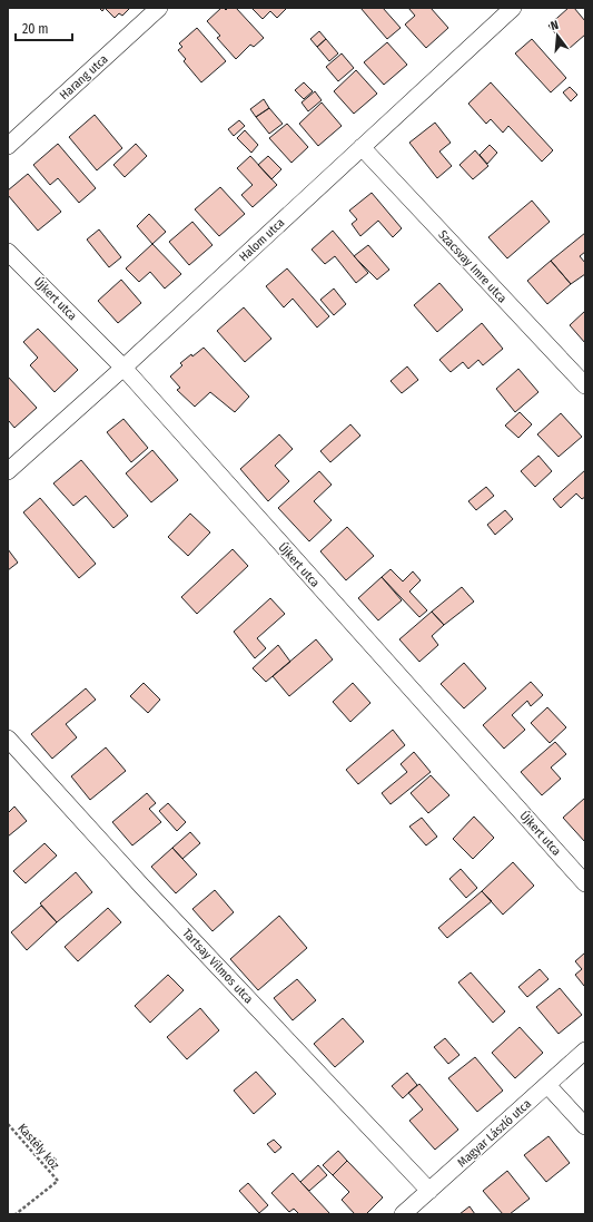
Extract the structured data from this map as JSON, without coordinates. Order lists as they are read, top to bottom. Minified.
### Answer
{"streets":{"street":["Harang utca","Halom utca","Szacsvay Imre utca","Újkert utca","Tartsay Vilmos utca","Magyar László utca"],"path":["Kastély köz"]},"crossings":[["Halom utca","Szacsvay Imre utca"],["Halom utca","Újkert utca"],["Tartsay Vilmos utca","Magyar László utca"]],"scale_bar":"20 m","north":"top"}
